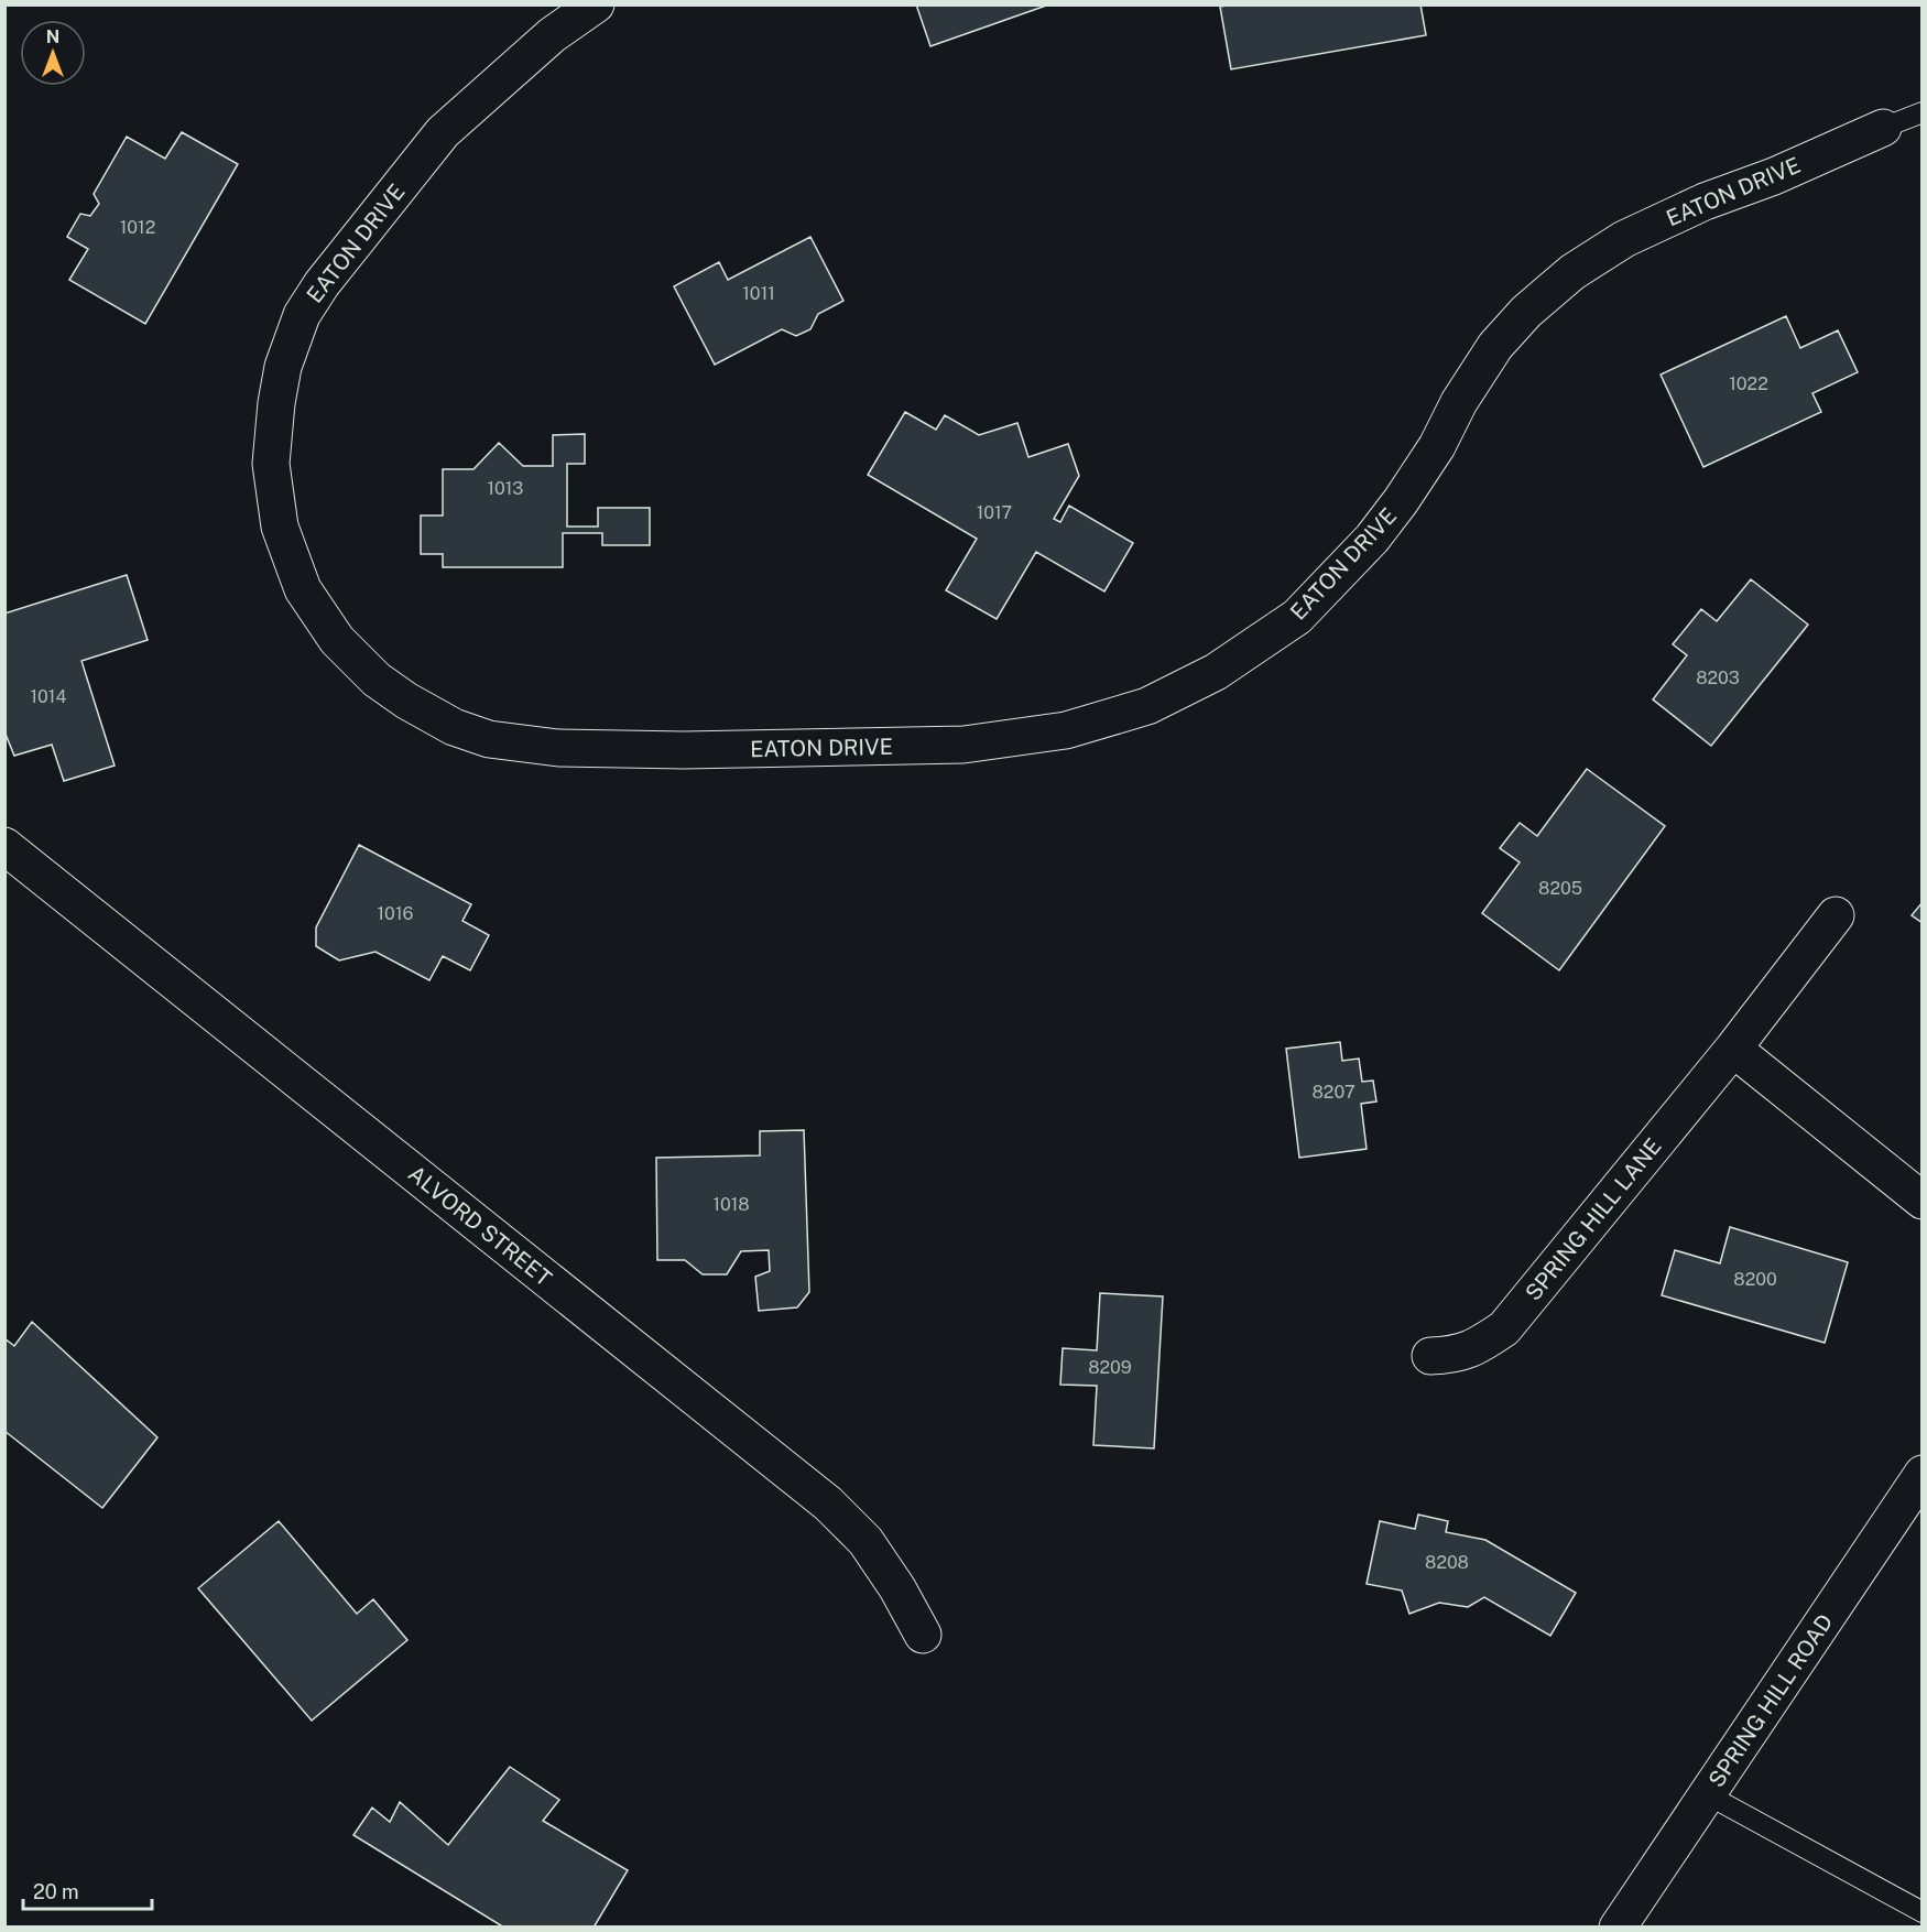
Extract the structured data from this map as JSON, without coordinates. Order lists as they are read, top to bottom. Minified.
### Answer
{"streets":{"street":["EATON DRIVE","SPRING HILL LANE","ALVORD STREET","SPRING HILL ROAD"]},"house_numbers":["1012","1011","1022","1013","1017","8203","1014","8205","1016","8207","1018","8200","8209","8208"],"scale_bar":"20 m","north":"top"}
